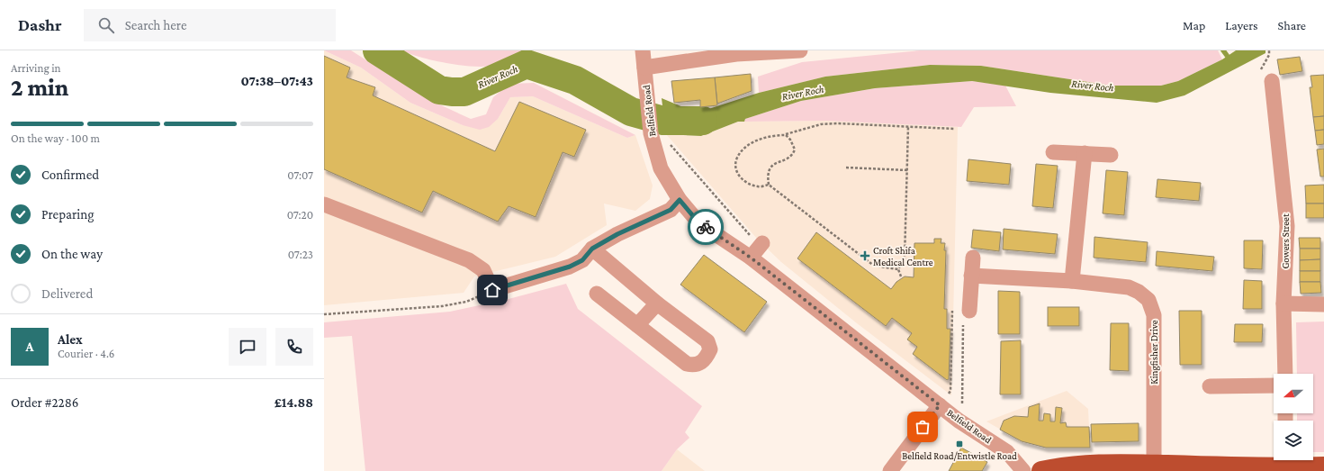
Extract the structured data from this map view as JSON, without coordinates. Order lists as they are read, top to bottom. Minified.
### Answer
{"streets":{"street":["Belfield Road","Gowers Street","Kingfisher Drive"]},"water":["River Roch"],"places":{"health":["Croft Shifa Medical Centre"],"transit":["Belfield Road/Entwistle Road"]},"north":"left","page":{"header":"Dashr","search":"Search here","nav":["Map","Layers","Share"],"heading":["2 min","Arriving in","07:38–07:43"],"panel":["Alex","Courier · 4.6","Order #2286","£14.88"],"bar":"On the way · 100 m","list":[["Confirmed","07:07"],["Preparing","07:20"],["On the way","07:23"],"Delivered"],"round":"A"}}
